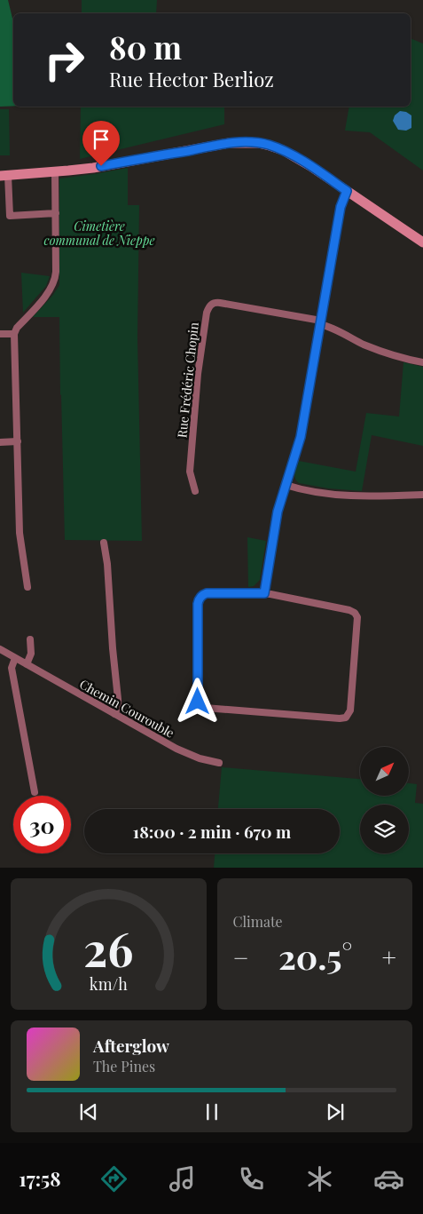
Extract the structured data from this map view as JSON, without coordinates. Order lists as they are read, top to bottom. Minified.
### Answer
{"streets":{"street":["Rue Frédéric Chopin","Chemin Courouble"]},"parks":["Cimetière communal de Nieppe"],"north":"top right","page":{"turn":["80 m","Rue Hector Berlioz"],"limit":"30","trip":"18:00 · 2 min · 670 m","tile":"Climate","heat":["−","20.5°","+"],"song":["Afterglow","The Pines"],"tabs":"17:58","gauge":["26","km/h"]}}
